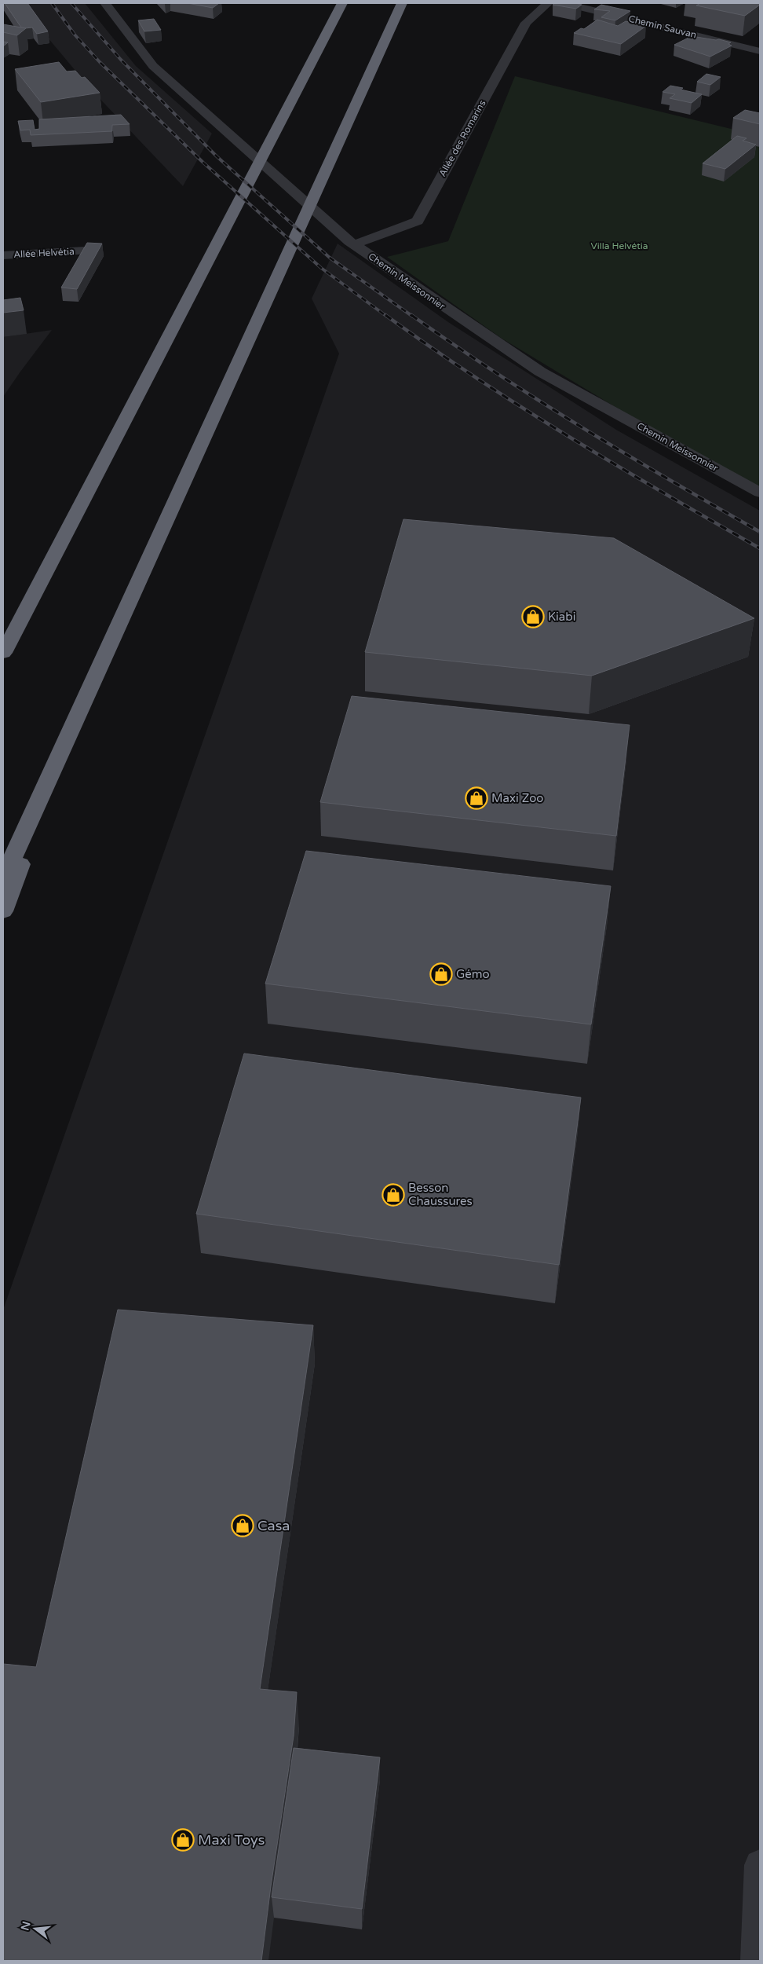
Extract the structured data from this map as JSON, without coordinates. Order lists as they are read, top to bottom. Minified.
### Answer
{"streets":{"street":["Chemin Sauvan","Allée des Romarins","Allée Helvétia","Chemin Meissonnier"]},"crossings":[["Allée des Romarins","Chemin Meissonnier"]],"parks":["Villa Helvétia"],"places":{"shop":["Kiabi","Maxi Zoo","Gémo","Besson Chaussures","Casa","Maxi Toys"]},"north":"left"}
